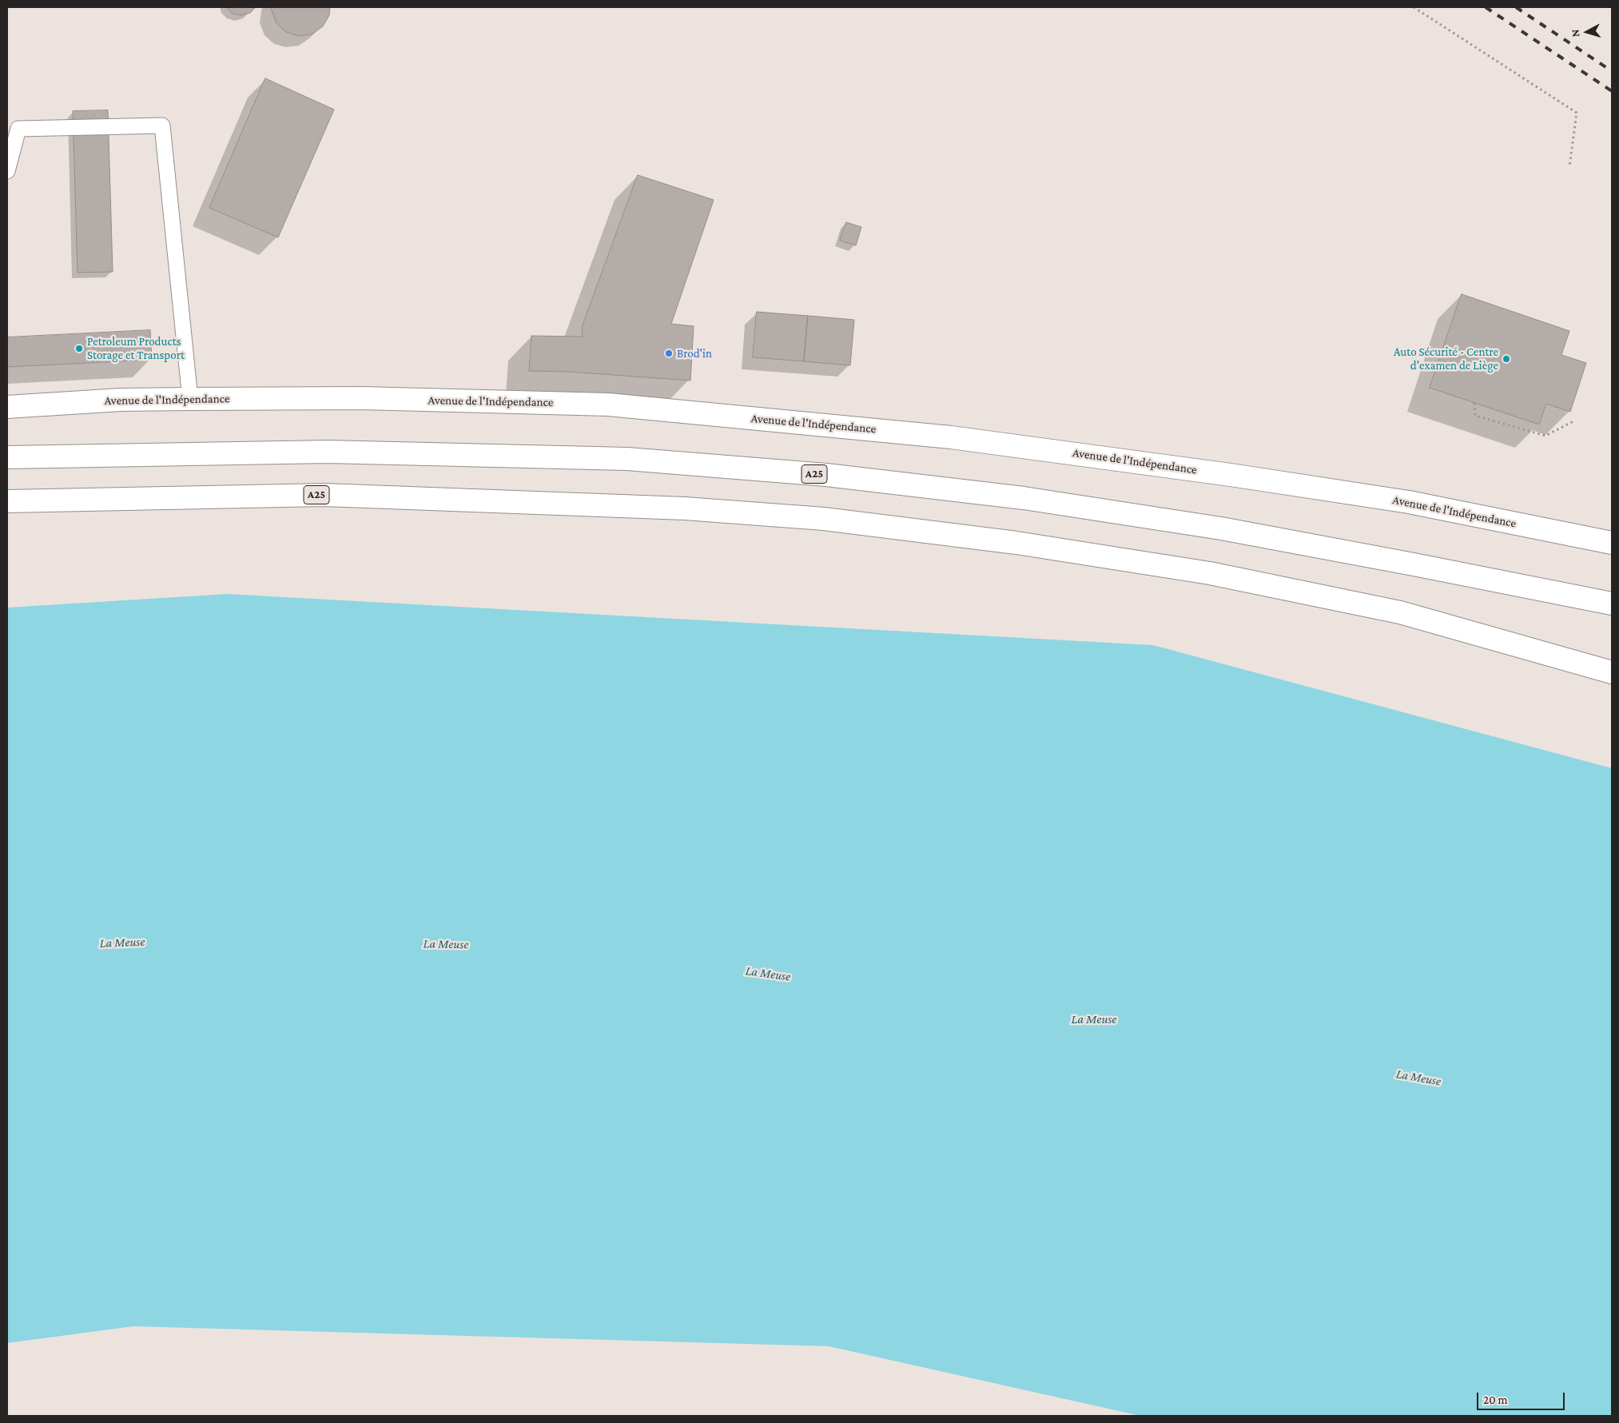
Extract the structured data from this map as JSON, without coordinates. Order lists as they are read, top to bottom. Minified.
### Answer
{"streets":{"main road":["Avenue de l'Indépendance","A25"]},"water":["La Meuse"],"places":["Petroleum Products Storage et Transport","Brod'in","Auto Sécurité - Centre d'examen de Liège"],"scale_bar":"20 m","north":"left"}
